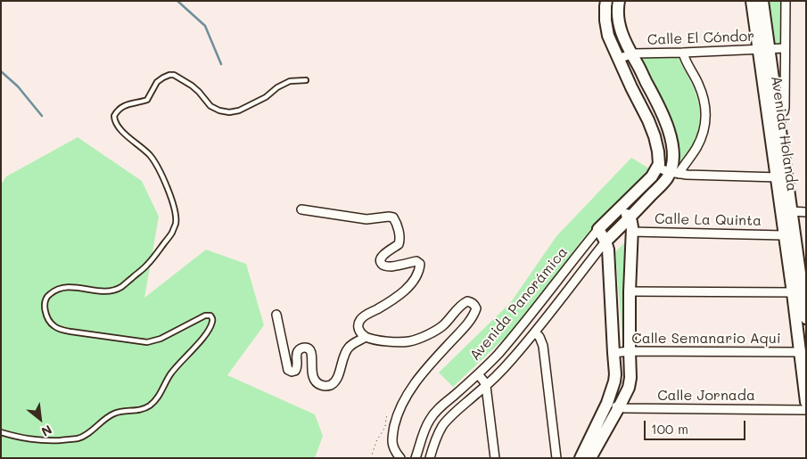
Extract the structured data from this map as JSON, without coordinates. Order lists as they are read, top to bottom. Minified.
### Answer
{"streets":{"street":["Calle El Cóndor","Avenida Holanda","Calle La Quinta","Avenida Panorámica","Calle Semanario Aqui","Calle Jornada"]},"crossings":[["Calle El Cóndor","Avenida Holanda"],["Avenida Holanda","Calle La Quinta"],["Avenida Holanda","Calle Semanario Aqui"]],"scale_bar":"100 m","north":"bottom right"}
